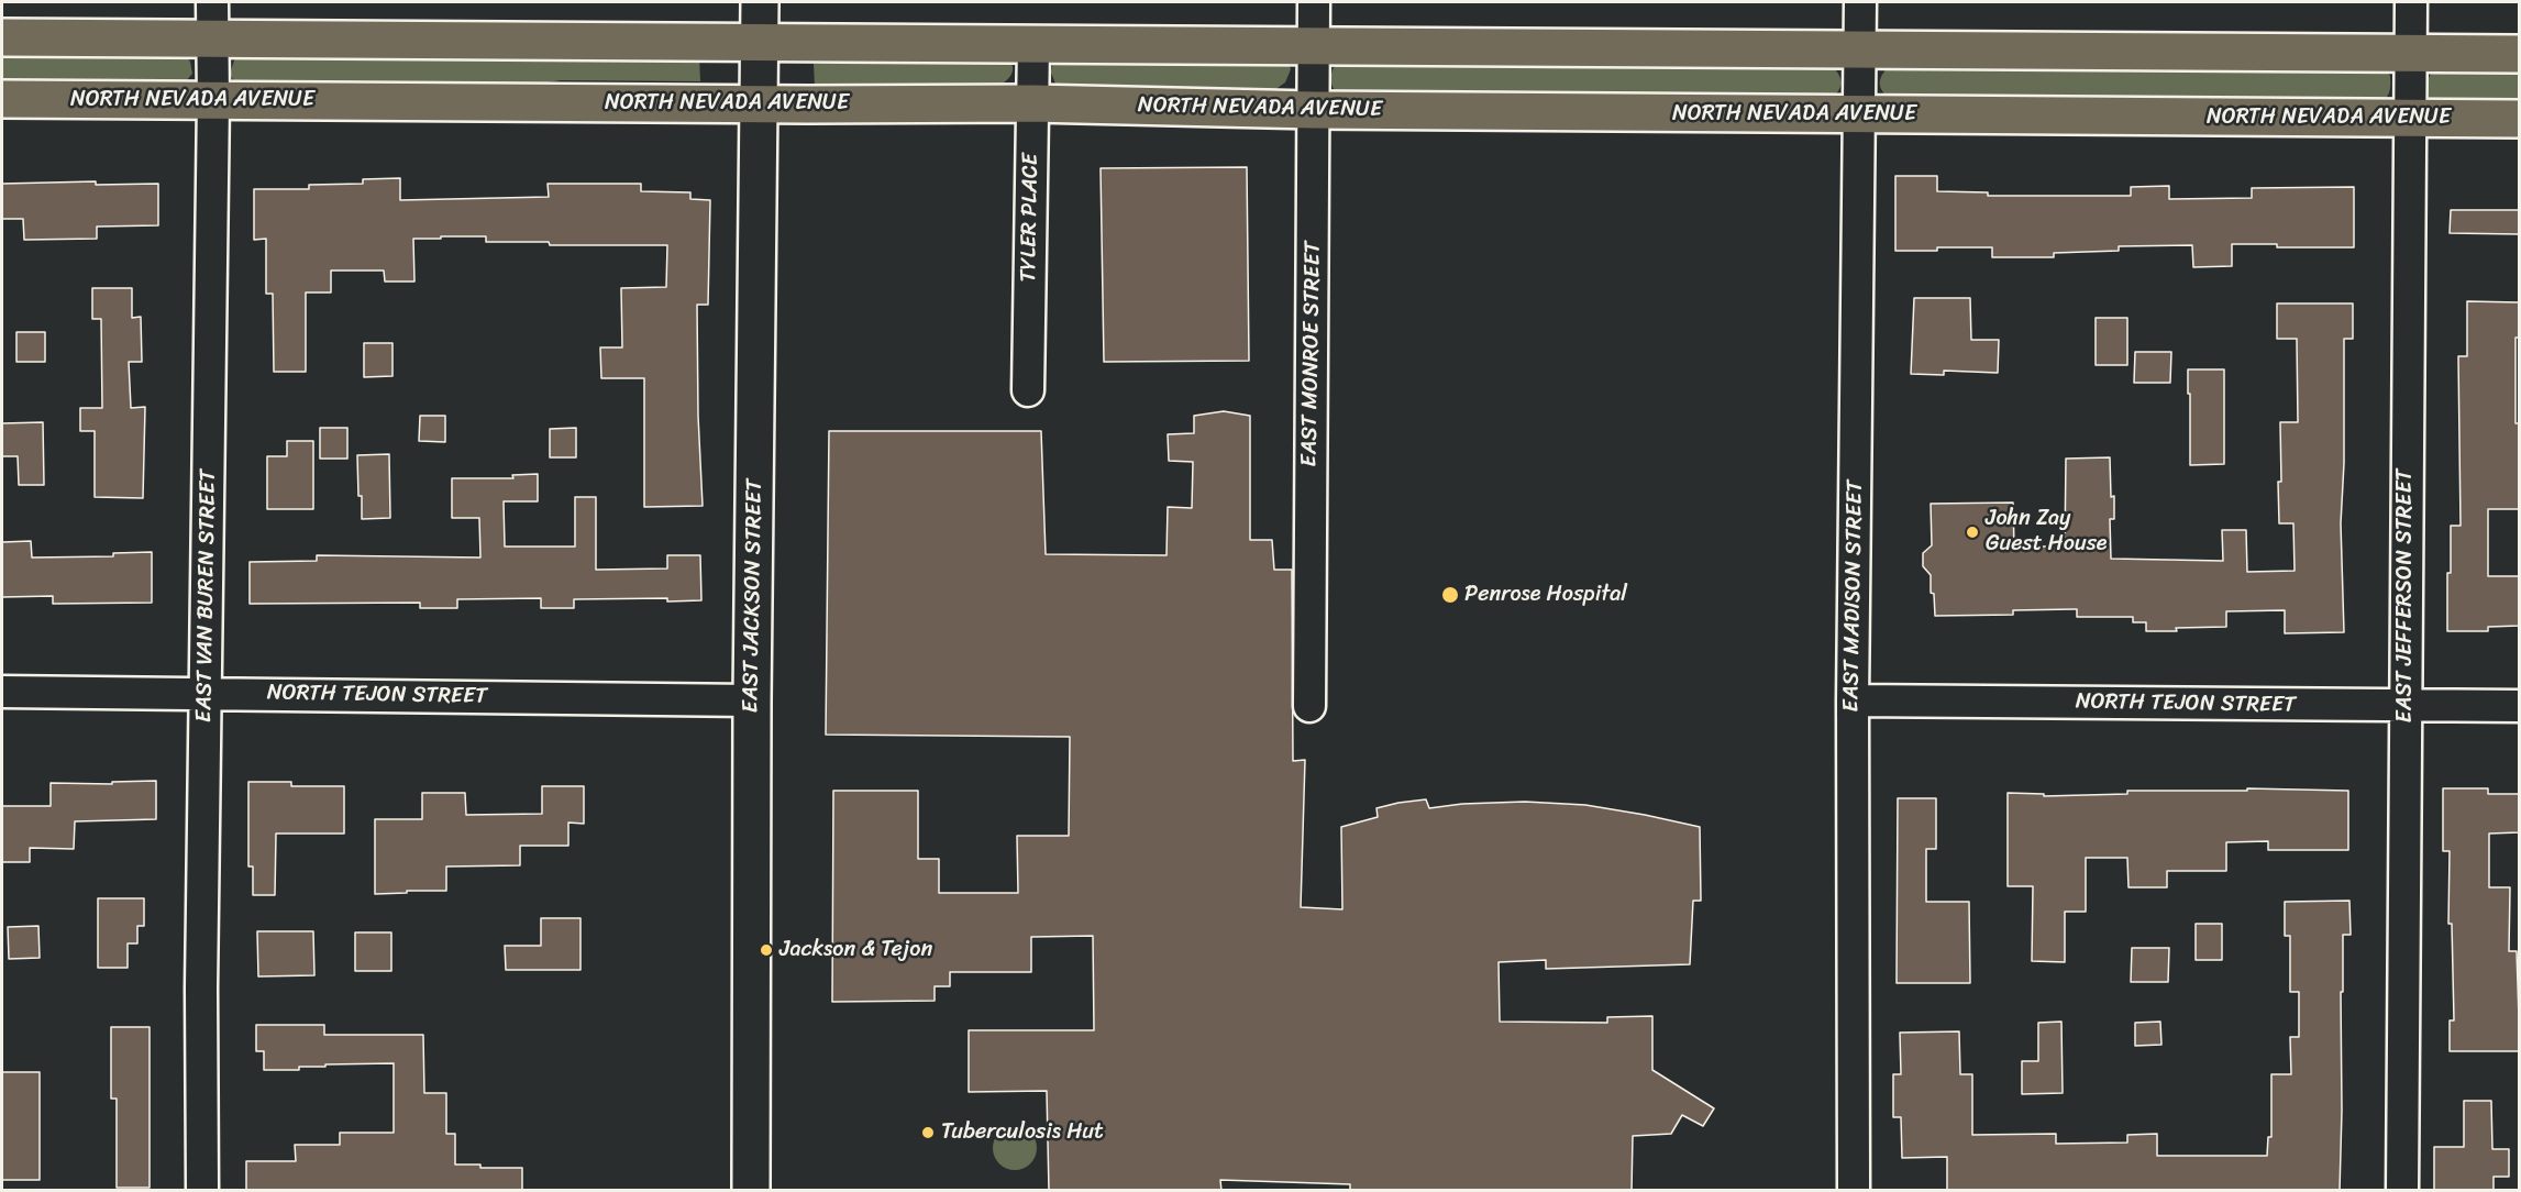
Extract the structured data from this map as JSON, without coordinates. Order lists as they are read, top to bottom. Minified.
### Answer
{"streets":{"main road":["NORTH NEVADA AVENUE","EAST JACKSON STREET"],"street":["TYLER PLACE","EAST MONROE STREET","EAST VAN BUREN STREET","EAST MADISON STREET","EAST JEFFERSON STREET","NORTH TEJON STREET"]},"crossings":[["NORTH NEVADA AVENUE","TYLER PLACE"],["NORTH NEVADA AVENUE","EAST MONROE STREET"],["NORTH NEVADA AVENUE","EAST VAN BUREN STREET"],["NORTH NEVADA AVENUE","EAST JACKSON STREET"],["NORTH NEVADA AVENUE","EAST MADISON STREET"],["NORTH NEVADA AVENUE","EAST JEFFERSON STREET"],["EAST VAN BUREN STREET","NORTH TEJON STREET"],["EAST JACKSON STREET","NORTH TEJON STREET"],["EAST MADISON STREET","NORTH TEJON STREET"],["EAST JEFFERSON STREET","NORTH TEJON STREET"]],"places":["John Zay Guest House","Penrose Hospital","Jackson & Tejon","Tuberculosis Hut"]}
